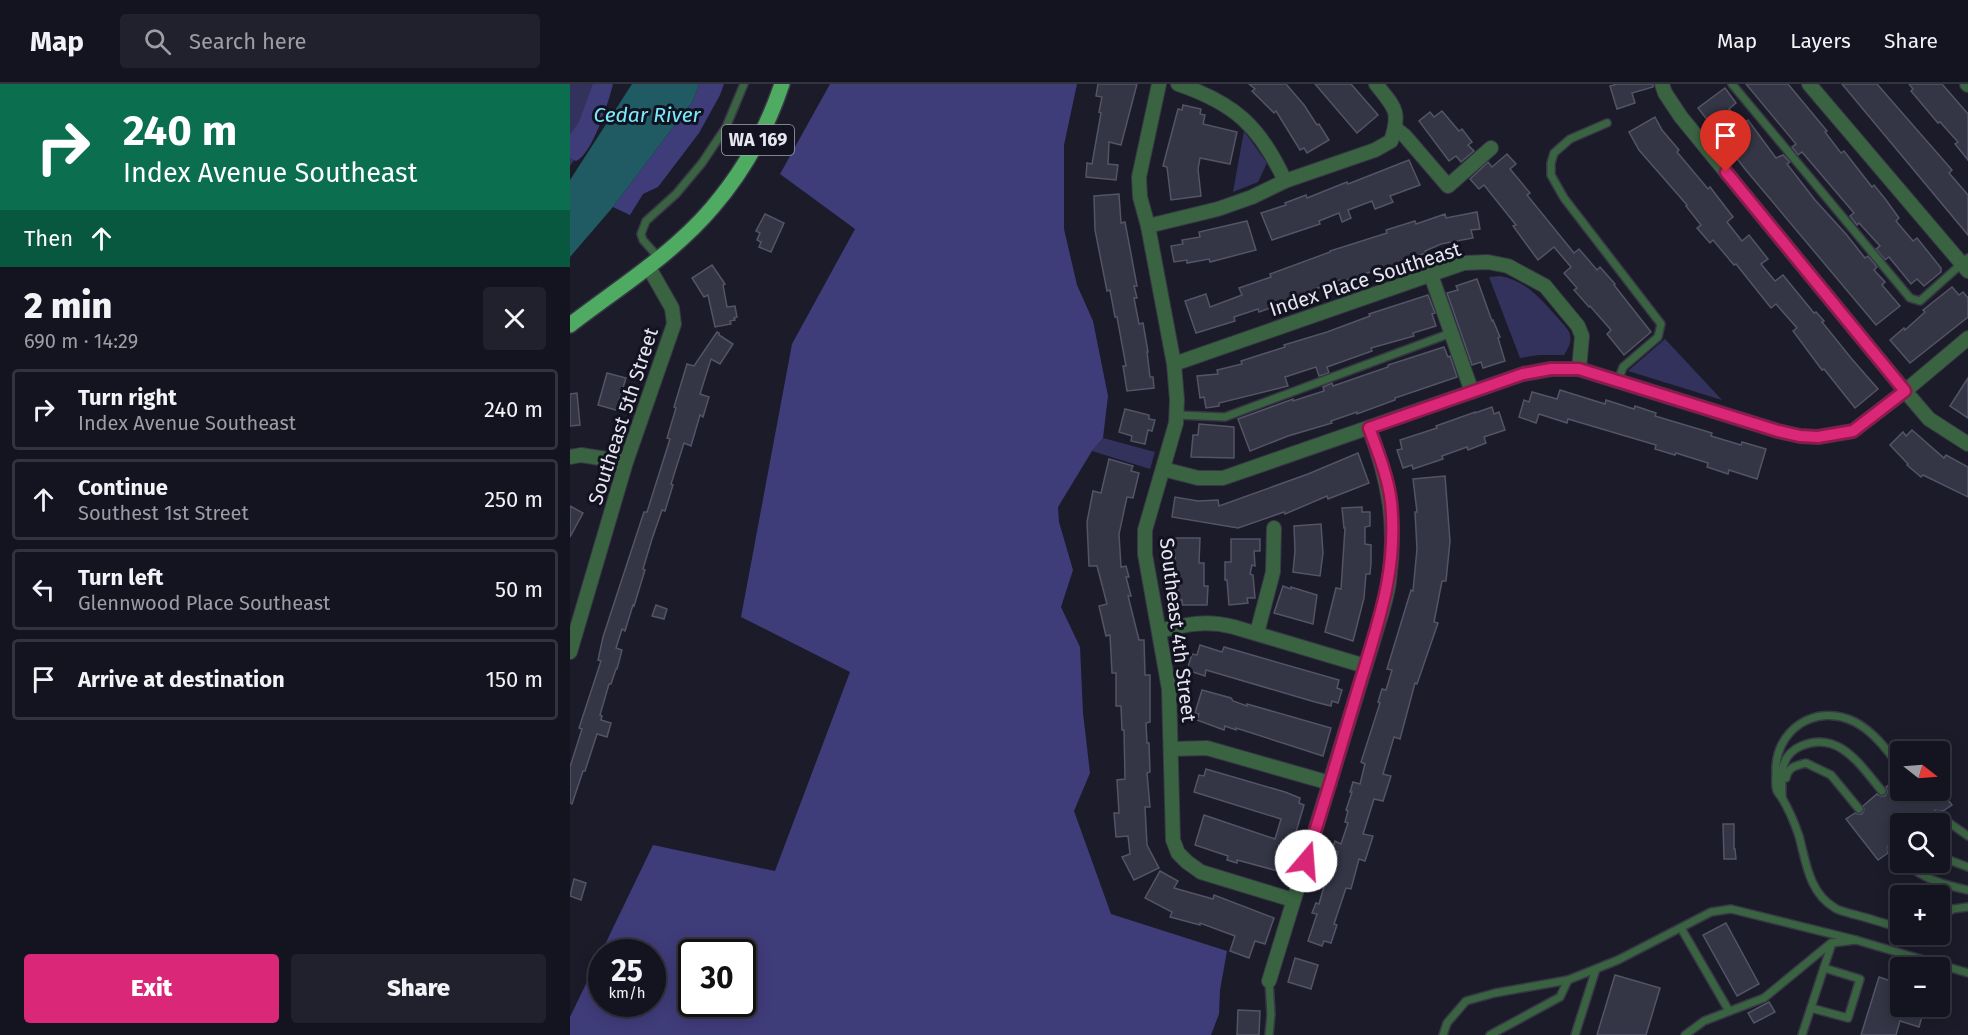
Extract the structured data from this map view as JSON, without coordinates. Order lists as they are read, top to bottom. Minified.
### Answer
{"streets":{"main road":["WA 169"],"street":["Index Place Southeast","Southeast 5th Street","Southeast 4th Street"]},"crossings":[["WA 169","Southeast 5th Street"],["Index Place Southeast","Southeast 4th Street"]],"water":["Cedar River"],"north":"right","page":{"header":"Map","search":"Search here","nav":["Map","Layers","Share"],"turn":["240 m","Index Avenue Southeast"],"then":"Then","heading":["2 min","690 m · 14:29"],"list":[{"name":"Turn right","note":"Index Avenue Southeast","value":"240 m"},{"name":"Continue","note":"Southest 1st Street","value":"250 m"},{"name":"Turn left","note":"Glennwood Place Southeast","value":"50 m"},{"name":"Arrive at destination","value":"150 m"}],"map_buttons":["+","−"],"speed":"25 km/h","limit":"30","buttons":["Exit","Share"]}}
